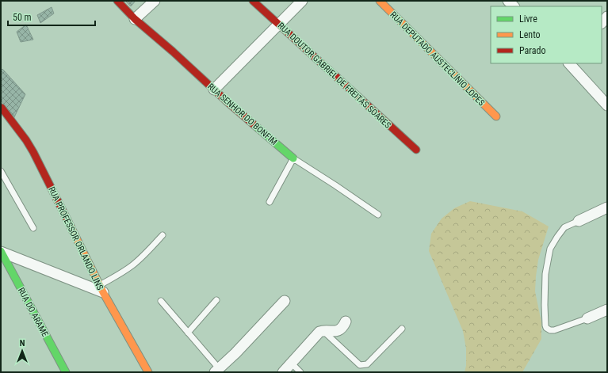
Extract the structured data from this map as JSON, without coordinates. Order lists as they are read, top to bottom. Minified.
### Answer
{"streets":{"street":["RUA DEPUTADO AUSTECLÍNIO LOPES","RUA DOUTOR GABRIEL DE FREITAS SOARES","RUA SENHOR DO BONFIM","RUA PROFESSOR ORLANDO LINS","RUA DO ARAME"]},"legend":["Livre","Lento","Parado"],"scale_bar":"50 m","north":"top"}
